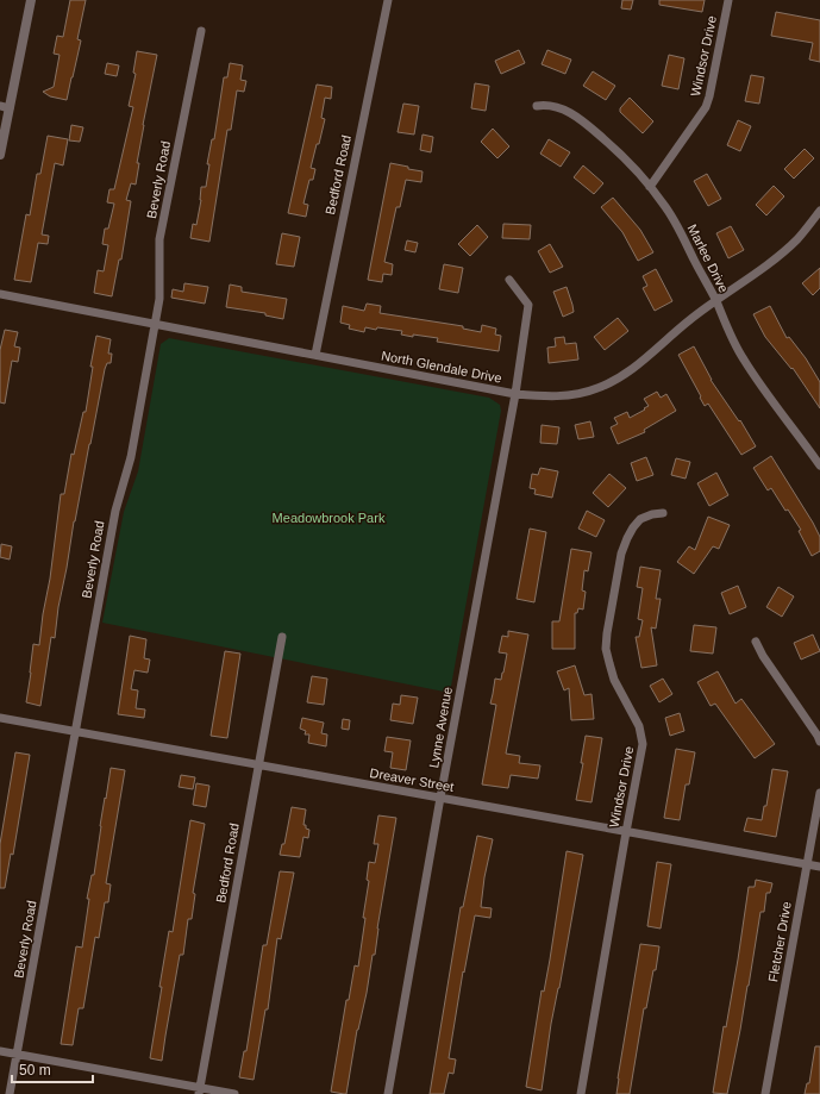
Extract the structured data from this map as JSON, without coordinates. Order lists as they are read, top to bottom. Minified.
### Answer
{"streets":{"street":["Windsor Drive","Bedford Road","Beverly Road","Marlee Drive","North Glendale Drive","Lynne Avenue","Dreaver Street","Fletcher Drive"]},"crossings":[["Windsor Drive","Marlee Drive"],["Windsor Drive","Dreaver Street"],["Bedford Road","North Glendale Drive"],["Bedford Road","Dreaver Street"],["Beverly Road","North Glendale Drive"],["Beverly Road","Dreaver Street"],["Marlee Drive","North Glendale Drive"],["North Glendale Drive","Lynne Avenue"],["Lynne Avenue","Dreaver Street"],["Dreaver Street","Fletcher Drive"]],"parks":["Meadowbrook Park"],"scale_bar":"50 m"}
